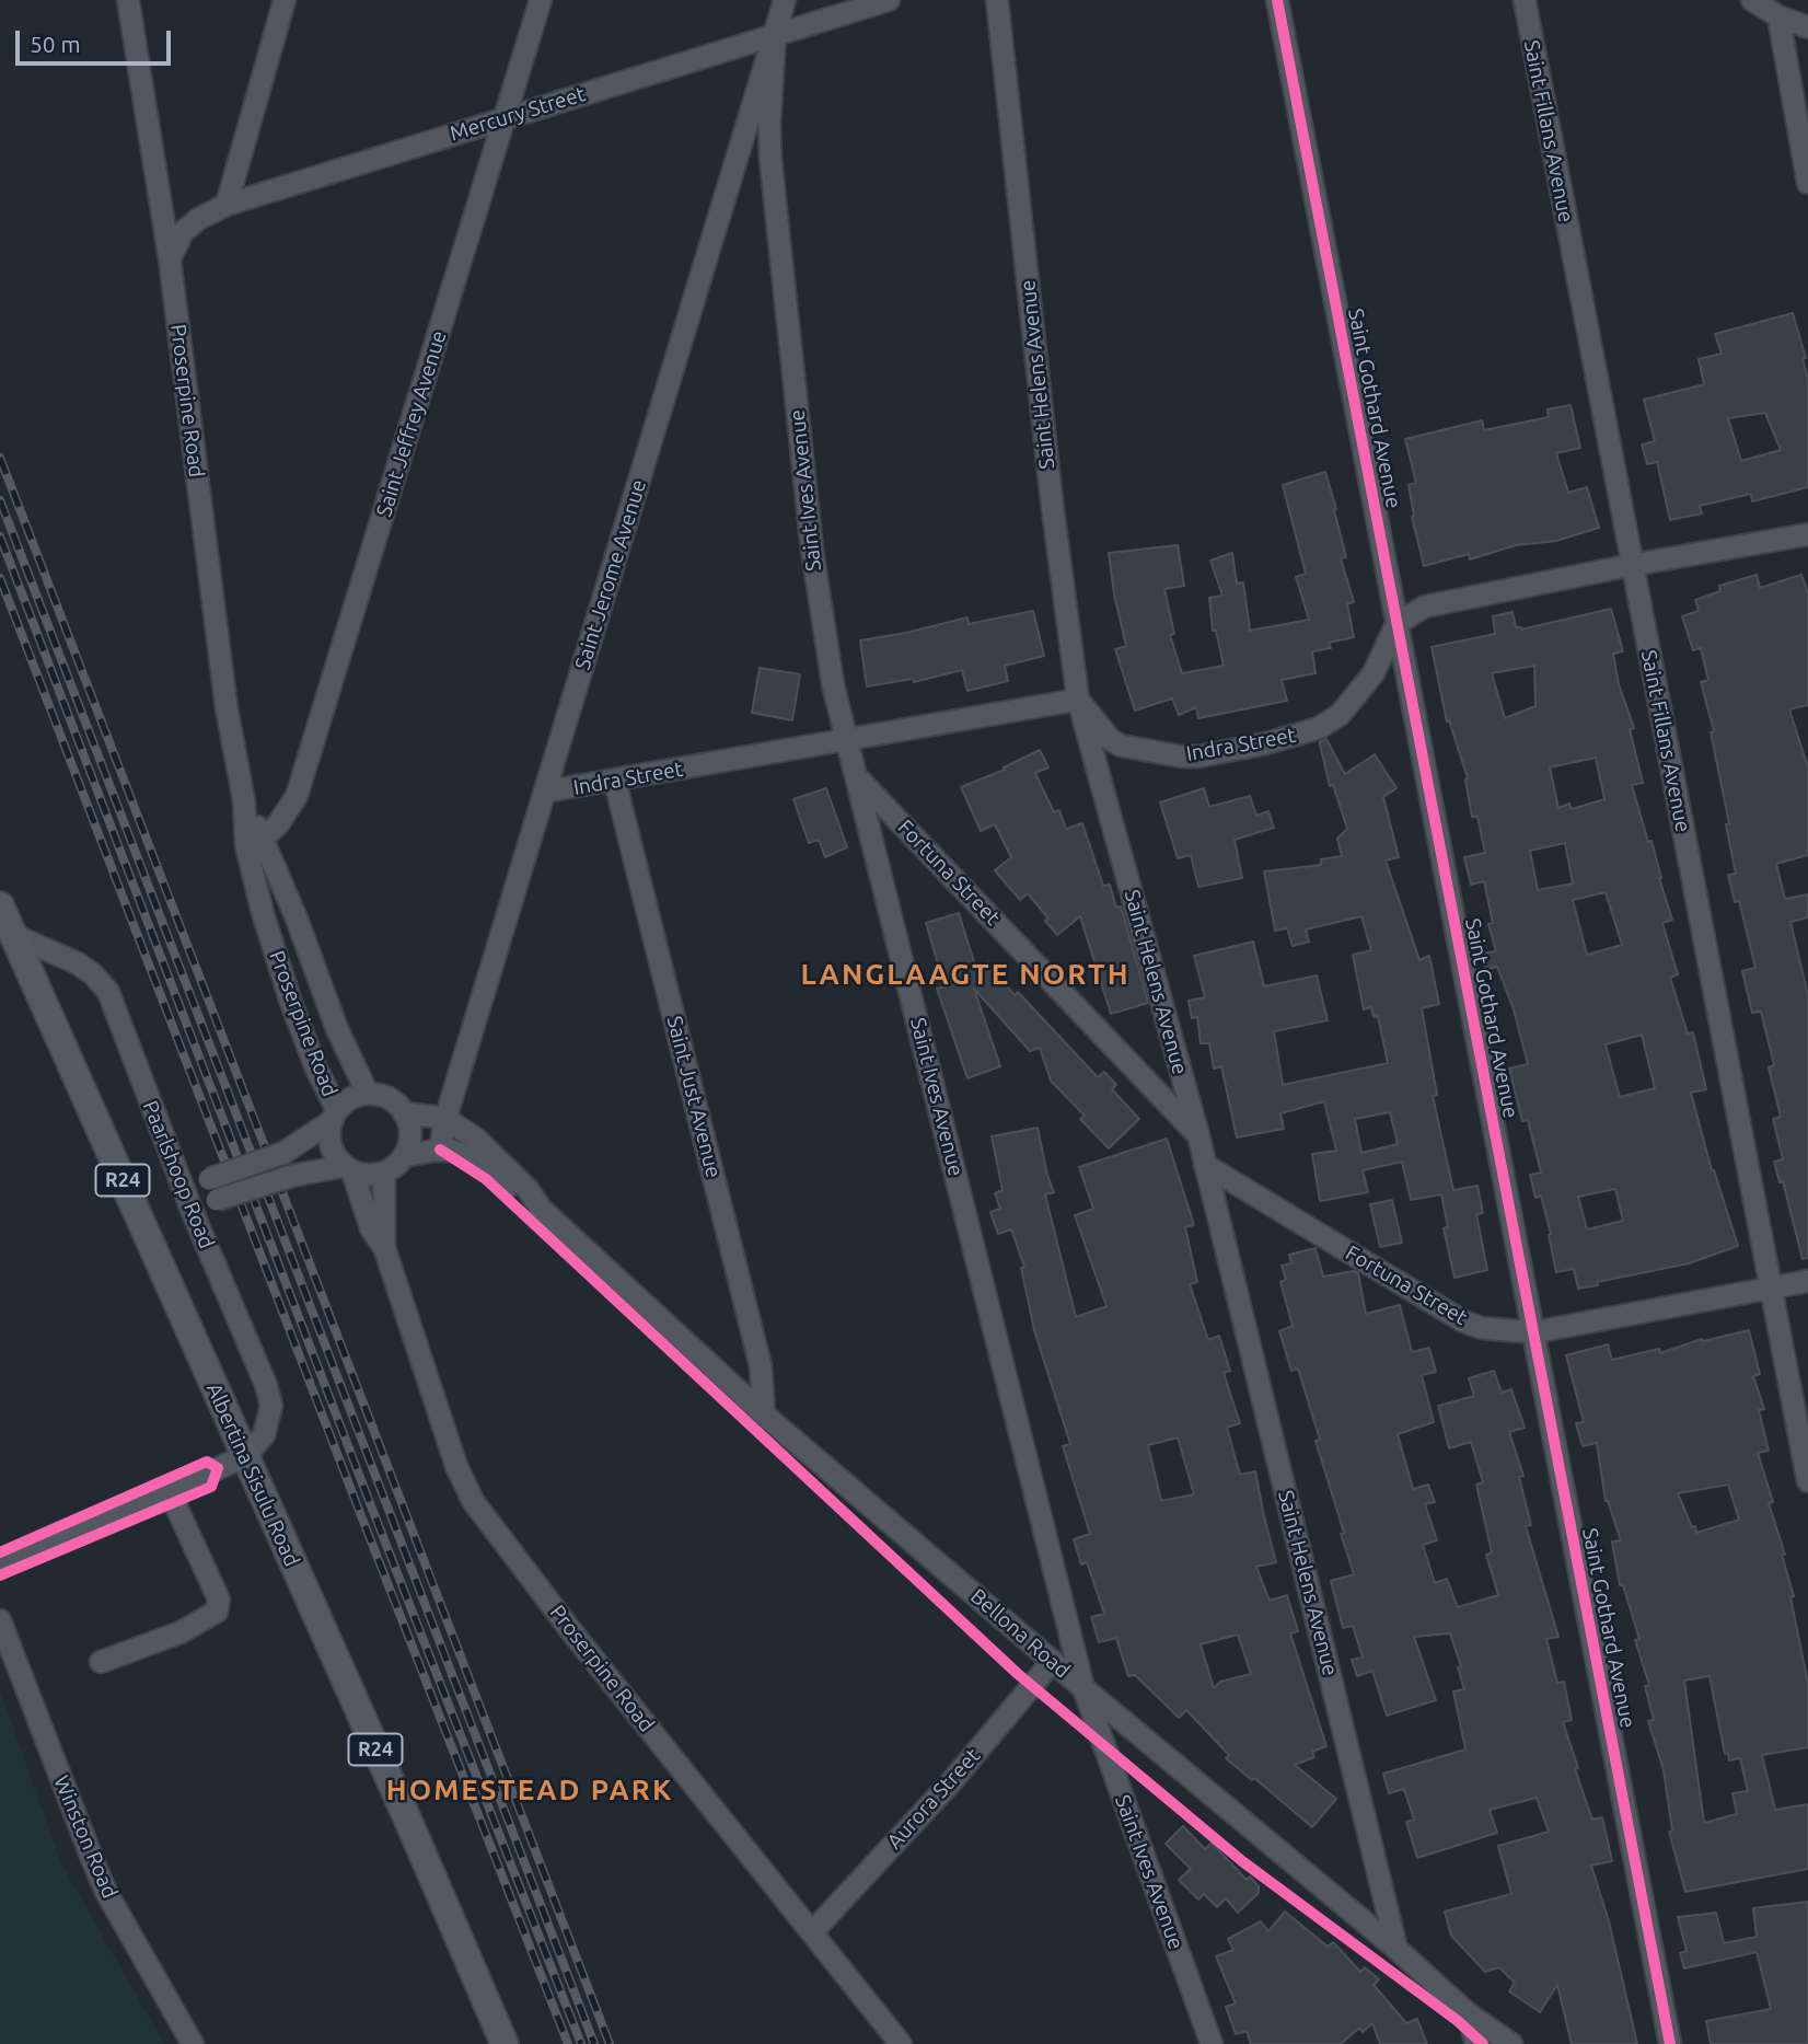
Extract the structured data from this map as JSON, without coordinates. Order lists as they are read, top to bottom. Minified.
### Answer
{"streets":{"main road":["R24","Albertina Sisulu Road"],"street":["Mercury Street","Saint Fillans Avenue","Saint Helens Avenue","Proserpine Road","Saint Gothard Avenue","Saint Jeffrey Avenue","Saint Ives Avenue","Saint Jerome Avenue","Indra Street","Fortuna Street","Saint Just Avenue","Paarlshoop Road","Bellona Road","Aurora Street","Winston Road"]},"crossings":[["Mercury Street","Proserpine Road"],["Mercury Street","Saint Jeffrey Avenue"],["Mercury Street","Saint Ives Avenue"],["Mercury Street","Saint Jerome Avenue"],["Saint Fillans Avenue","Fortuna Street"],["Saint Helens Avenue","Indra Street"],["Saint Helens Avenue","Fortuna Street"],["Saint Helens Avenue","Bellona Road"],["Proserpine Road","Saint Jeffrey Avenue"],["Proserpine Road","Aurora Street"],["Saint Gothard Avenue","Indra Street"],["Saint Gothard Avenue","Fortuna Street"],["Saint Ives Avenue","Saint Jerome Avenue"],["Saint Ives Avenue","Indra Street"],["Saint Ives Avenue","Fortuna Street"],["Saint Ives Avenue","Bellona Road"],["Saint Jerome Avenue","Indra Street"],["Saint Jerome Avenue","Bellona Road"],["Indra Street","Saint Just Avenue"],["Saint Just Avenue","Bellona Road"],["Paarlshoop Road","Albertina Sisulu Road"],["Bellona Road","Aurora Street"]],"districts":["LANGLAAGTE NORTH","HOMESTEAD PARK"],"scale_bar":"50 m"}
